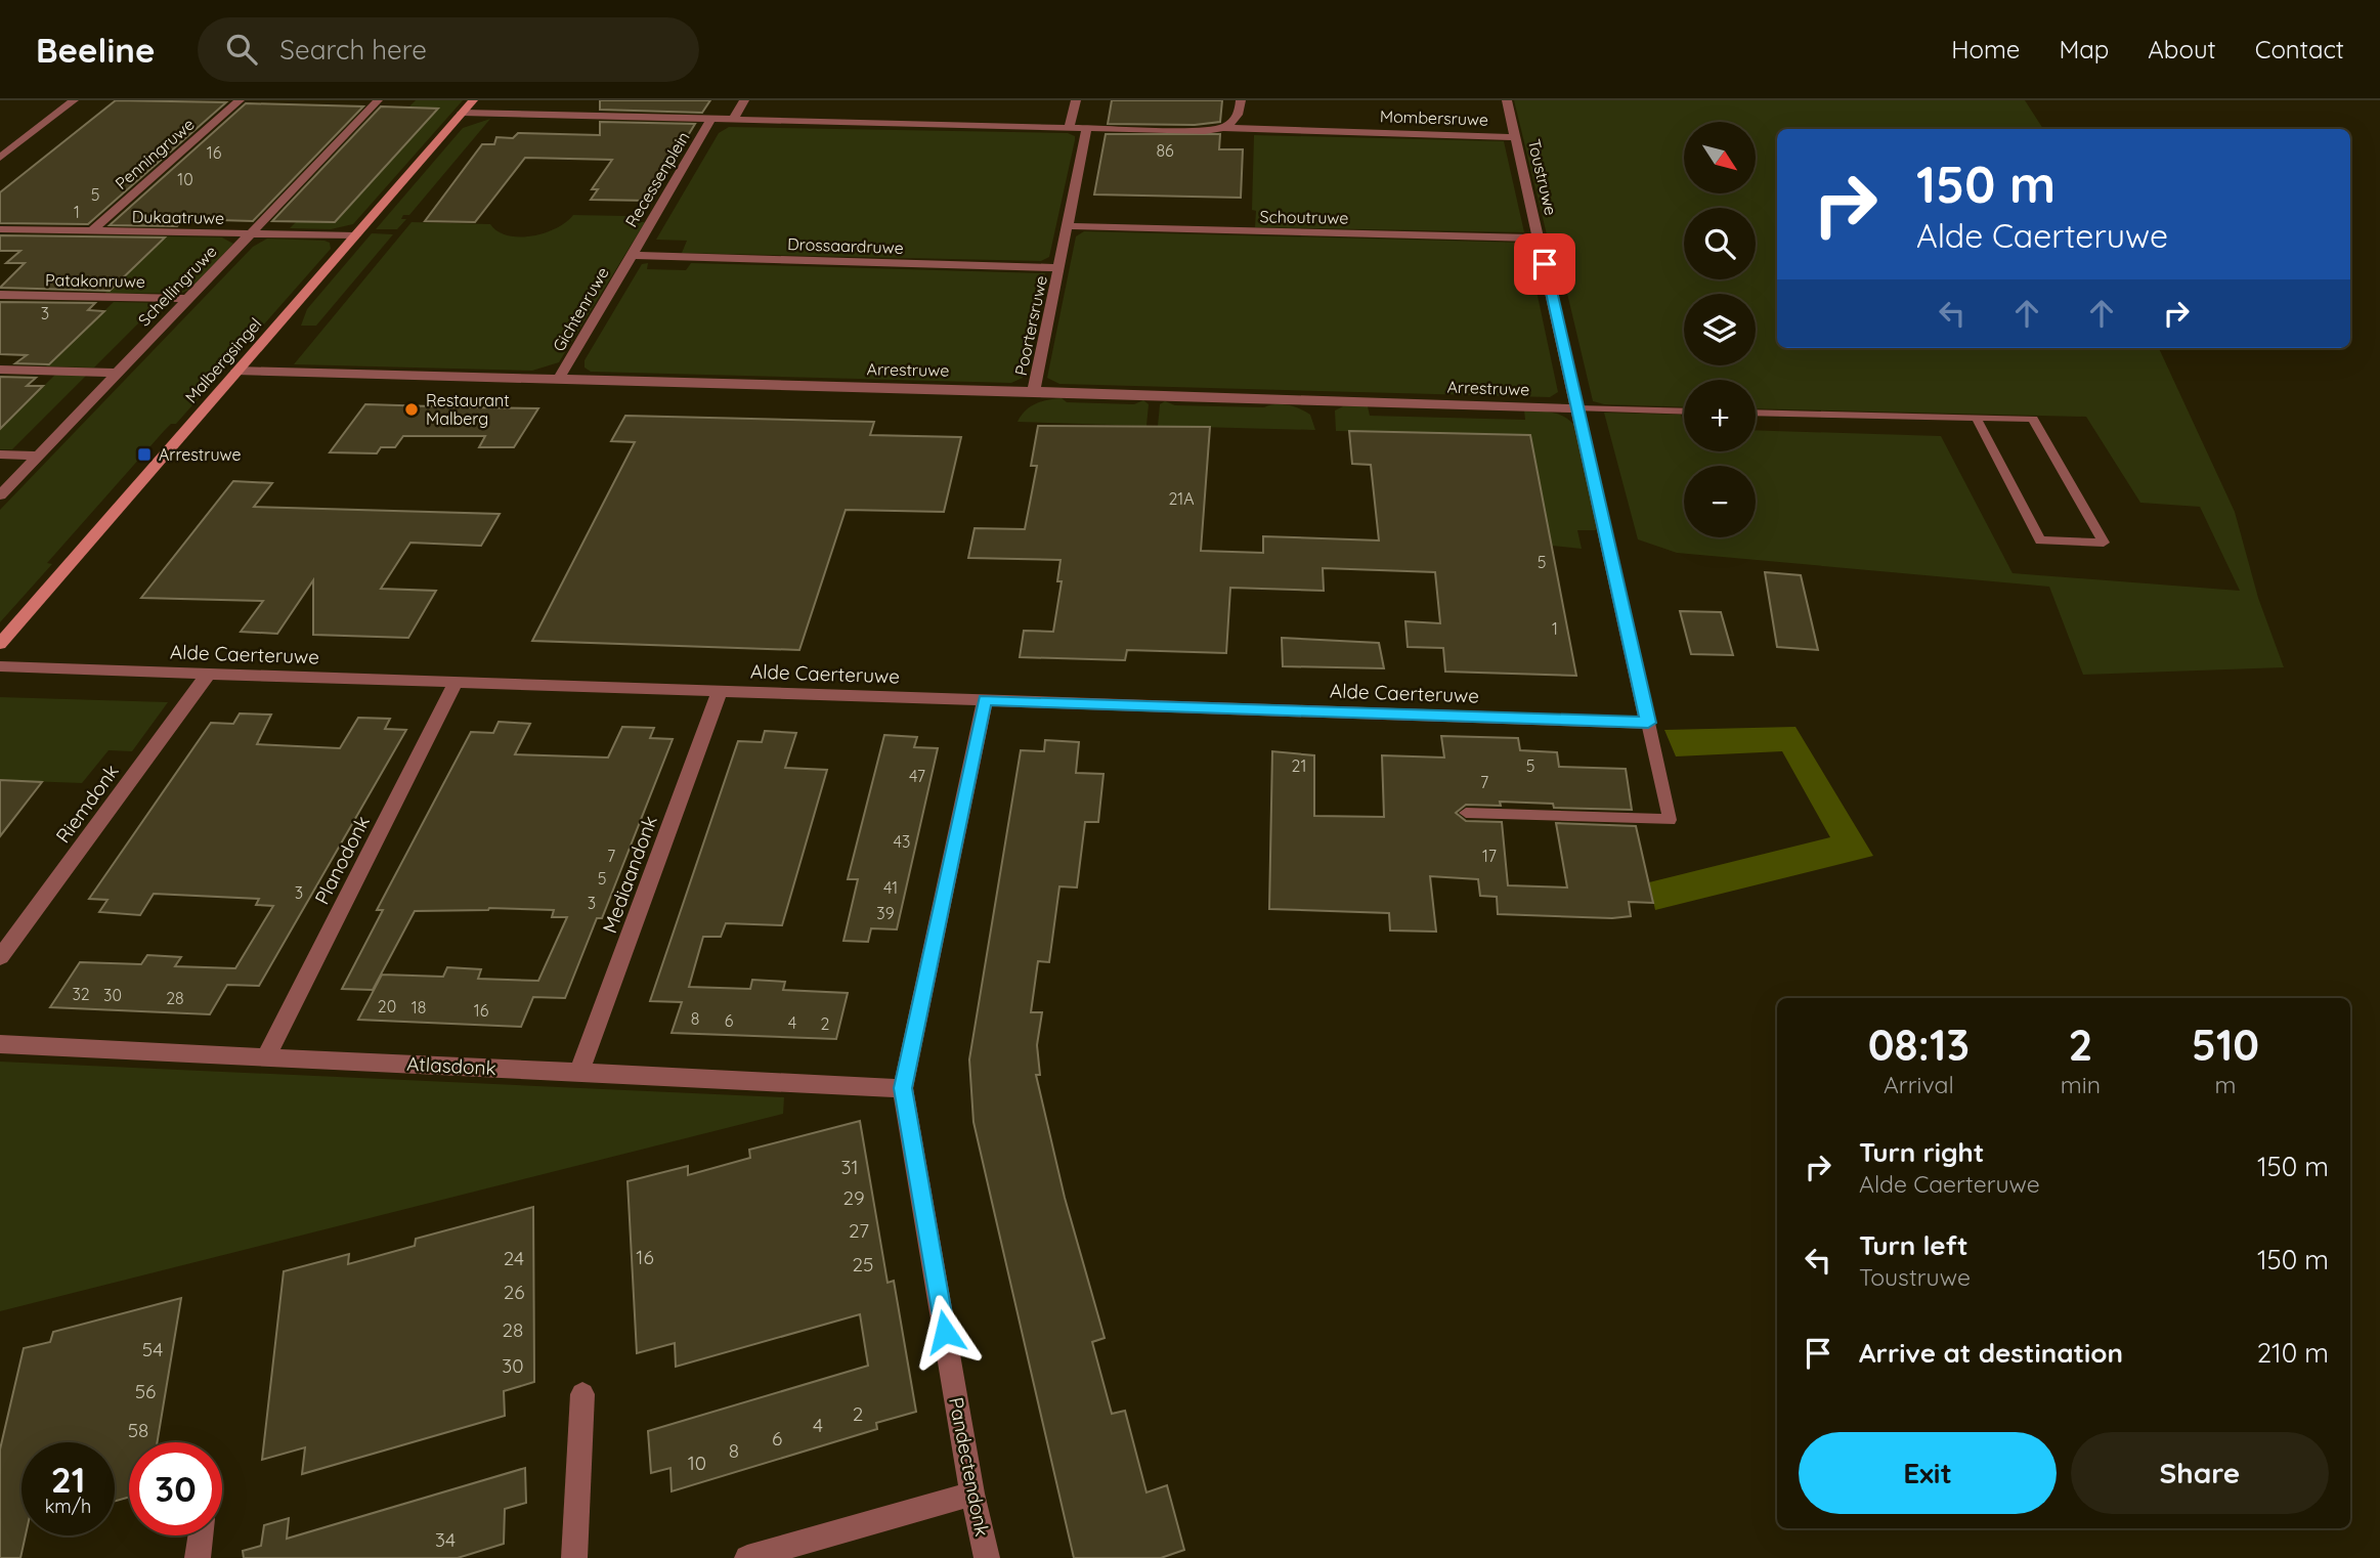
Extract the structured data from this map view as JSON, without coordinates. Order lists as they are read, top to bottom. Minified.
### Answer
{"streets":{"street":["Mombersruwe","Penningruwe","Toustruwe","Recessenplein","Dukaatruwe","Schoutruwe","Drossaardruwe","Patakonruwe","Schellingruwe","Gichtenruwe","Poortersruwe","Malbergsingel","Arrestruwe","Alde Caerteruwe","Riemdonk","Planodonk","Mediaandonk","Atlasdonk","Pandectendonk"]},"crossings":[["Mombersruwe","Toustruwe"],["Mombersruwe","Recessenplein"],["Penningruwe","Dukaatruwe"],["Toustruwe","Schoutruwe"],["Toustruwe","Arrestruwe"],["Toustruwe","Alde Caerteruwe"],["Recessenplein","Drossaardruwe"],["Recessenplein","Gichtenruwe"],["Recessenplein","Malbergsingel"],["Dukaatruwe","Schellingruwe"],["Dukaatruwe","Malbergsingel"],["Drossaardruwe","Gichtenruwe"],["Drossaardruwe","Poortersruwe"],["Patakonruwe","Schellingruwe"],["Gichtenruwe","Arrestruwe"],["Poortersruwe","Arrestruwe"],["Malbergsingel","Arrestruwe"],["Alde Caerteruwe","Riemdonk"],["Alde Caerteruwe","Planodonk"],["Alde Caerteruwe","Mediaandonk"],["Alde Caerteruwe","Pandectendonk"],["Planodonk","Atlasdonk"],["Mediaandonk","Atlasdonk"],["Atlasdonk","Pandectendonk"]],"places":{"other":["Restaurant Malberg"],"transit":["Arrestruwe"]},"house_numbers":["86","16","10","5","1","3","21A","5","1","21","5","47","7","43","7","17","5","41","3","3","39","32","30","28","20","18","16","8","6","4","2","31","29","27","16","24","25","26","28","54","30","56","2","4","58","6","8","10","34"],"north":"bottom right","page":{"header":"Beeline","search":"Search here","nav":["Home","Map","About","Contact"],"map_buttons":["+","−"],"turn":["150 m","Alde Caerteruwe"],"eta":["08:13","Arrival","2","min","510","m"],"list":[{"name":"Turn right","note":"Alde Caerteruwe","value":"150 m"},{"name":"Turn left","note":"Toustruwe","value":"150 m"},{"name":"Arrive at destination","value":"210 m"}],"buttons":["Exit","Share"],"speed":"21 km/h","limit":"30"}}
